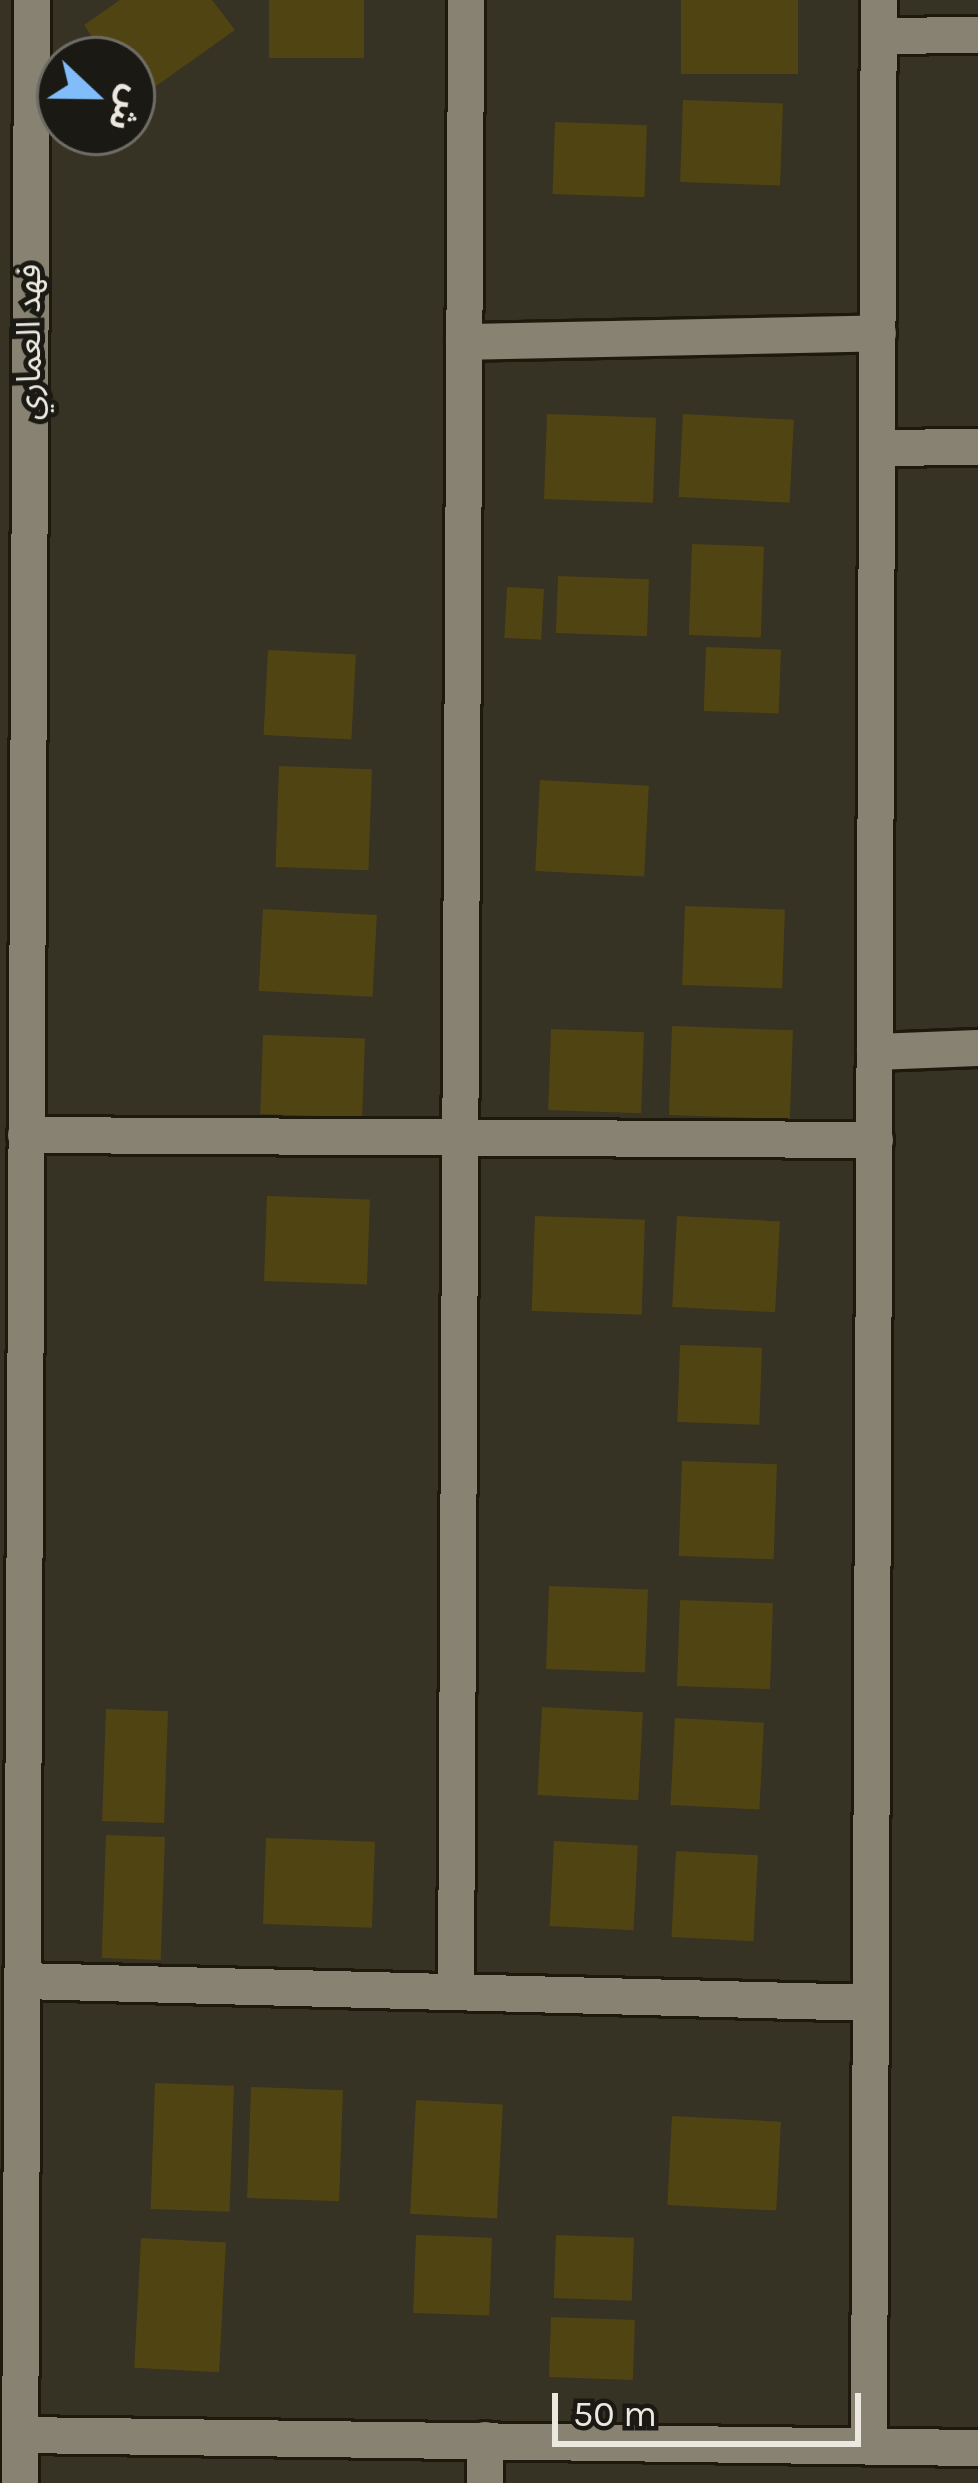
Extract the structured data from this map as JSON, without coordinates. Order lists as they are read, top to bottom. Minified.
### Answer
{"streets":{"street":["فهد العماري"]},"scale_bar":"50 m","north":"right"}
